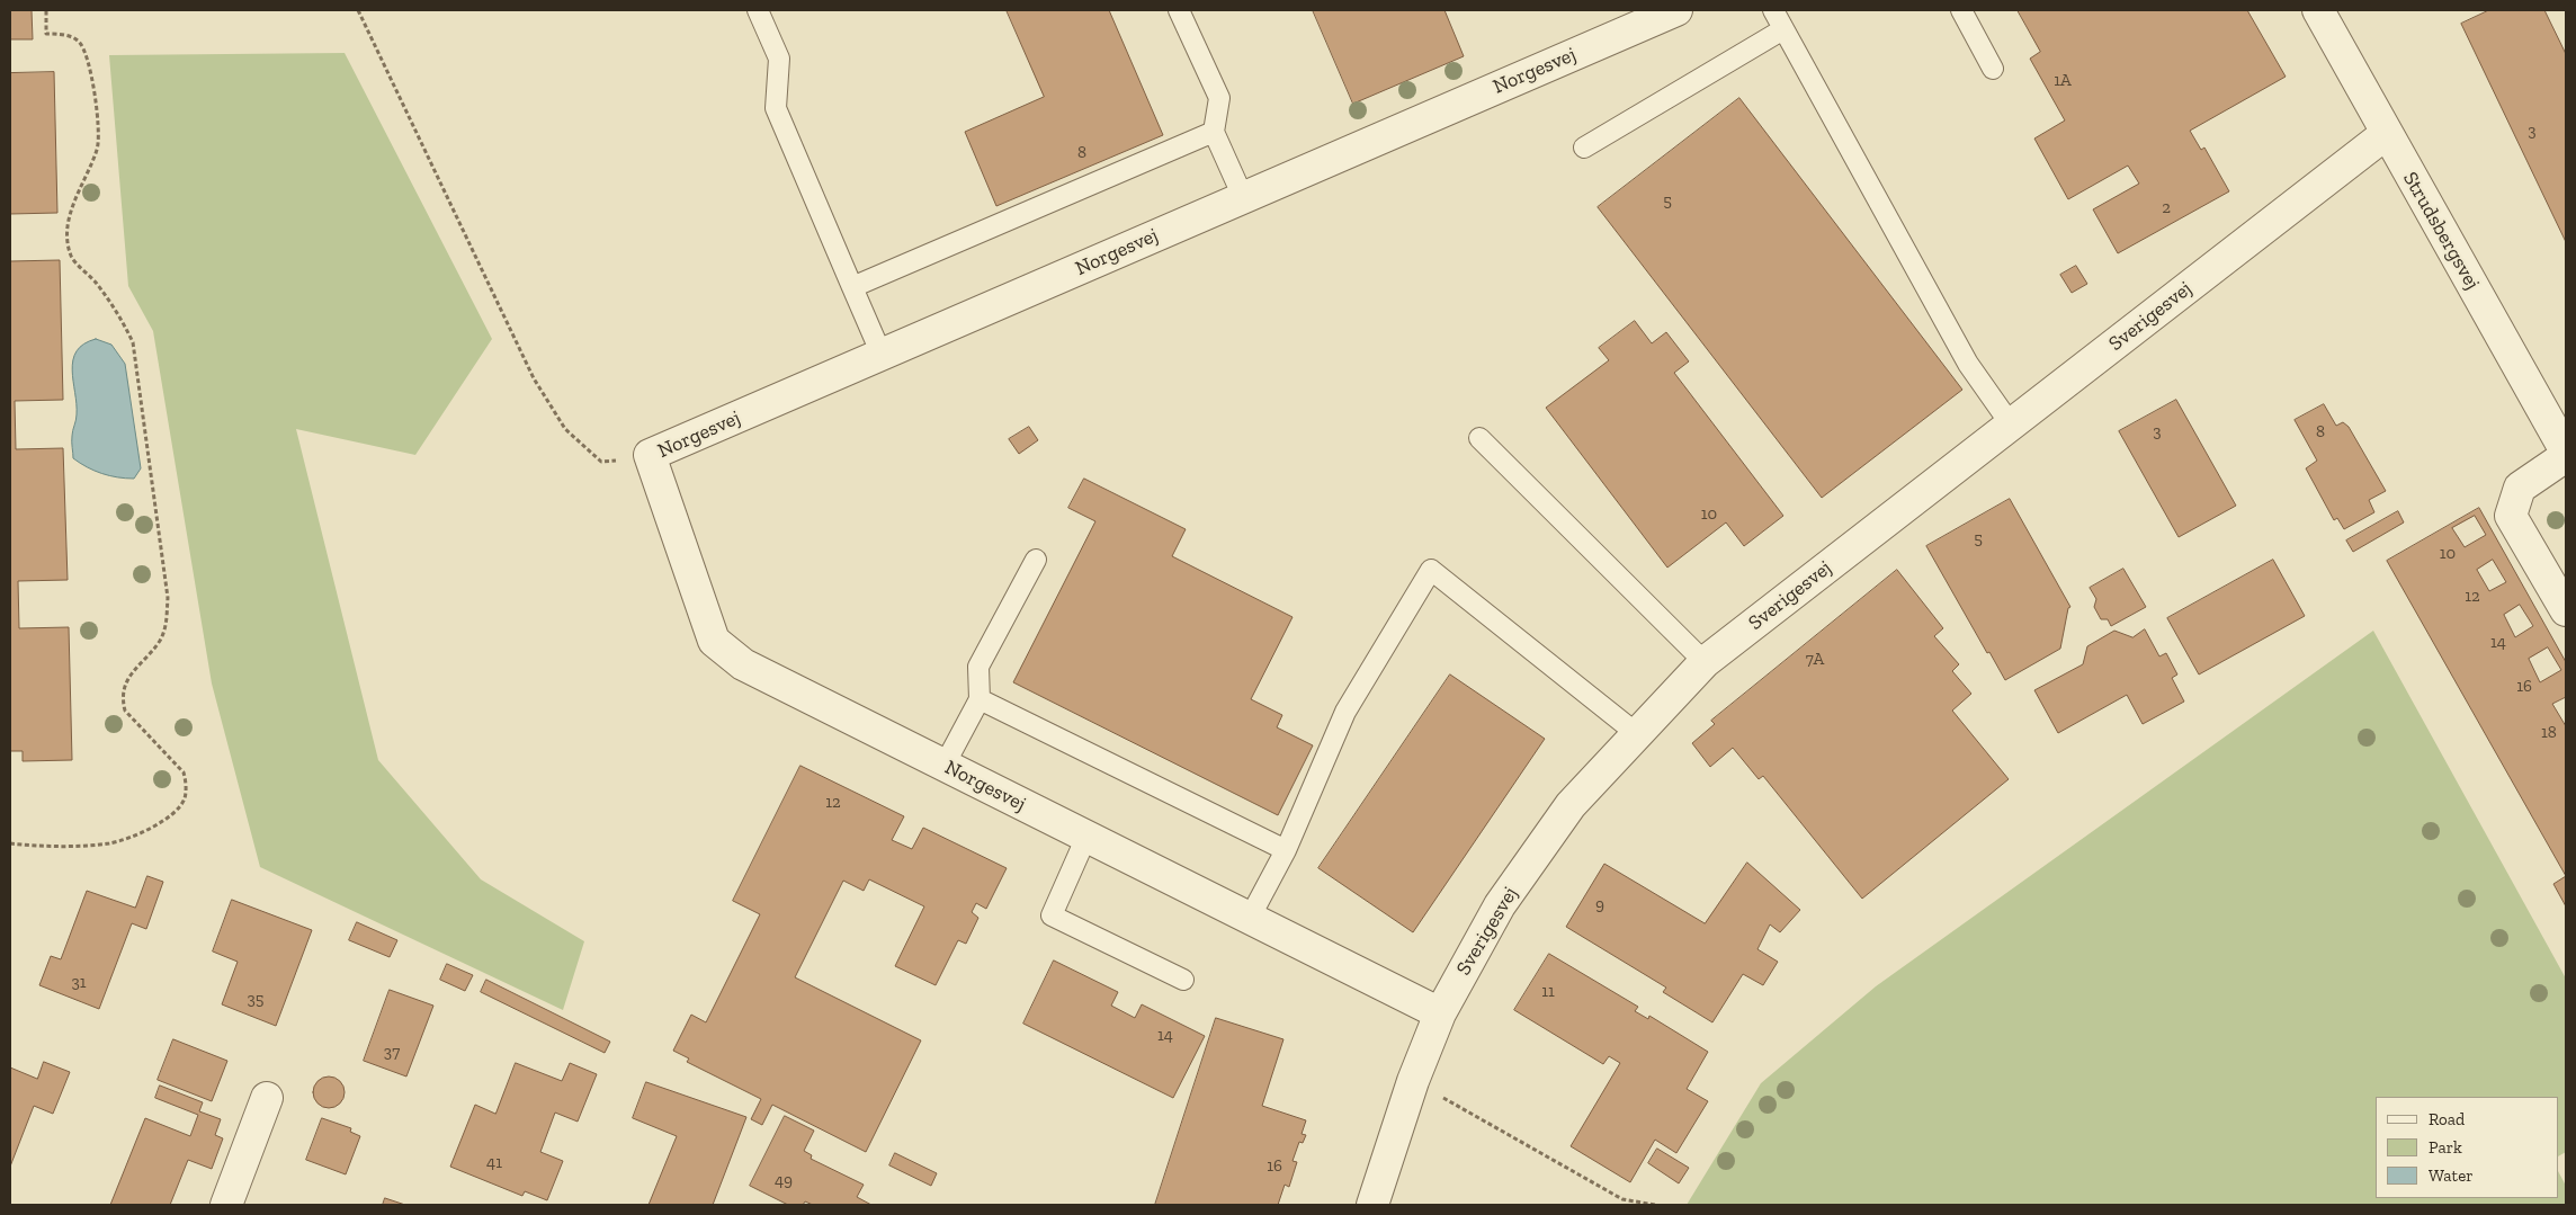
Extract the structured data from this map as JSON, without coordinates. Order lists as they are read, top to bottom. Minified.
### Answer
{"streets":{"street":["Norgesvej","Strudsbergsvej","Sverigesvej"]},"crossings":[["Norgesvej","Sverigesvej"],["Strudsbergsvej","Sverigesvej"]],"house_numbers":["1A","3","8","5","2","3","8","10","5","10","12","14","7A","16","18","12","9","31","11","35","14","37","41","16","49"],"legend":["Road","Park","Water"]}
